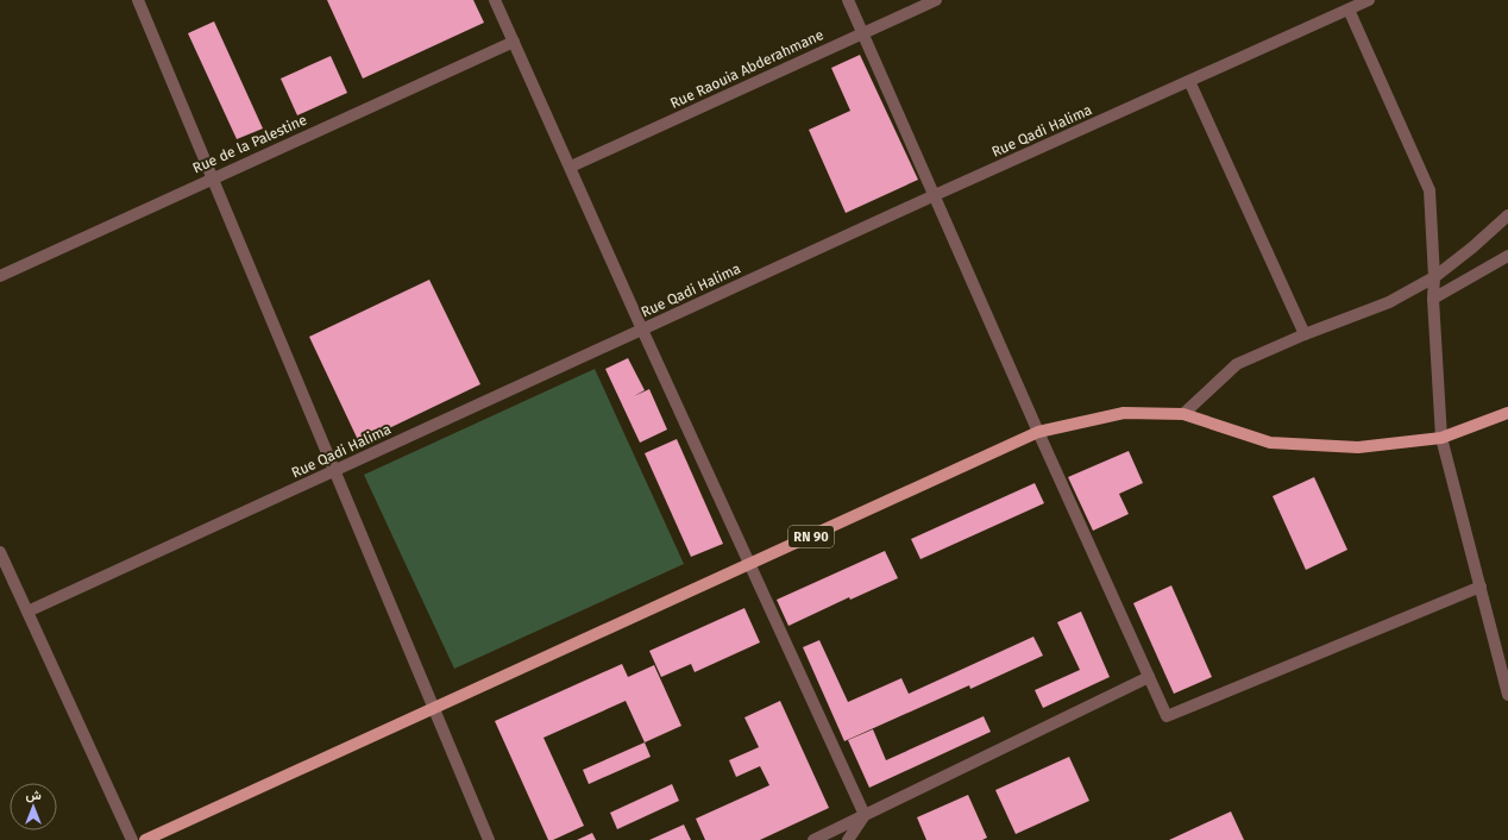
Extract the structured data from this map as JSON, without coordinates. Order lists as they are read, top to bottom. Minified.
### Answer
{"streets":{"main road":["RN 90"],"street":["Rue Raouia Abderahmane","Rue Qadi Halima","Rue de la Palestine"]},"north":"top"}
